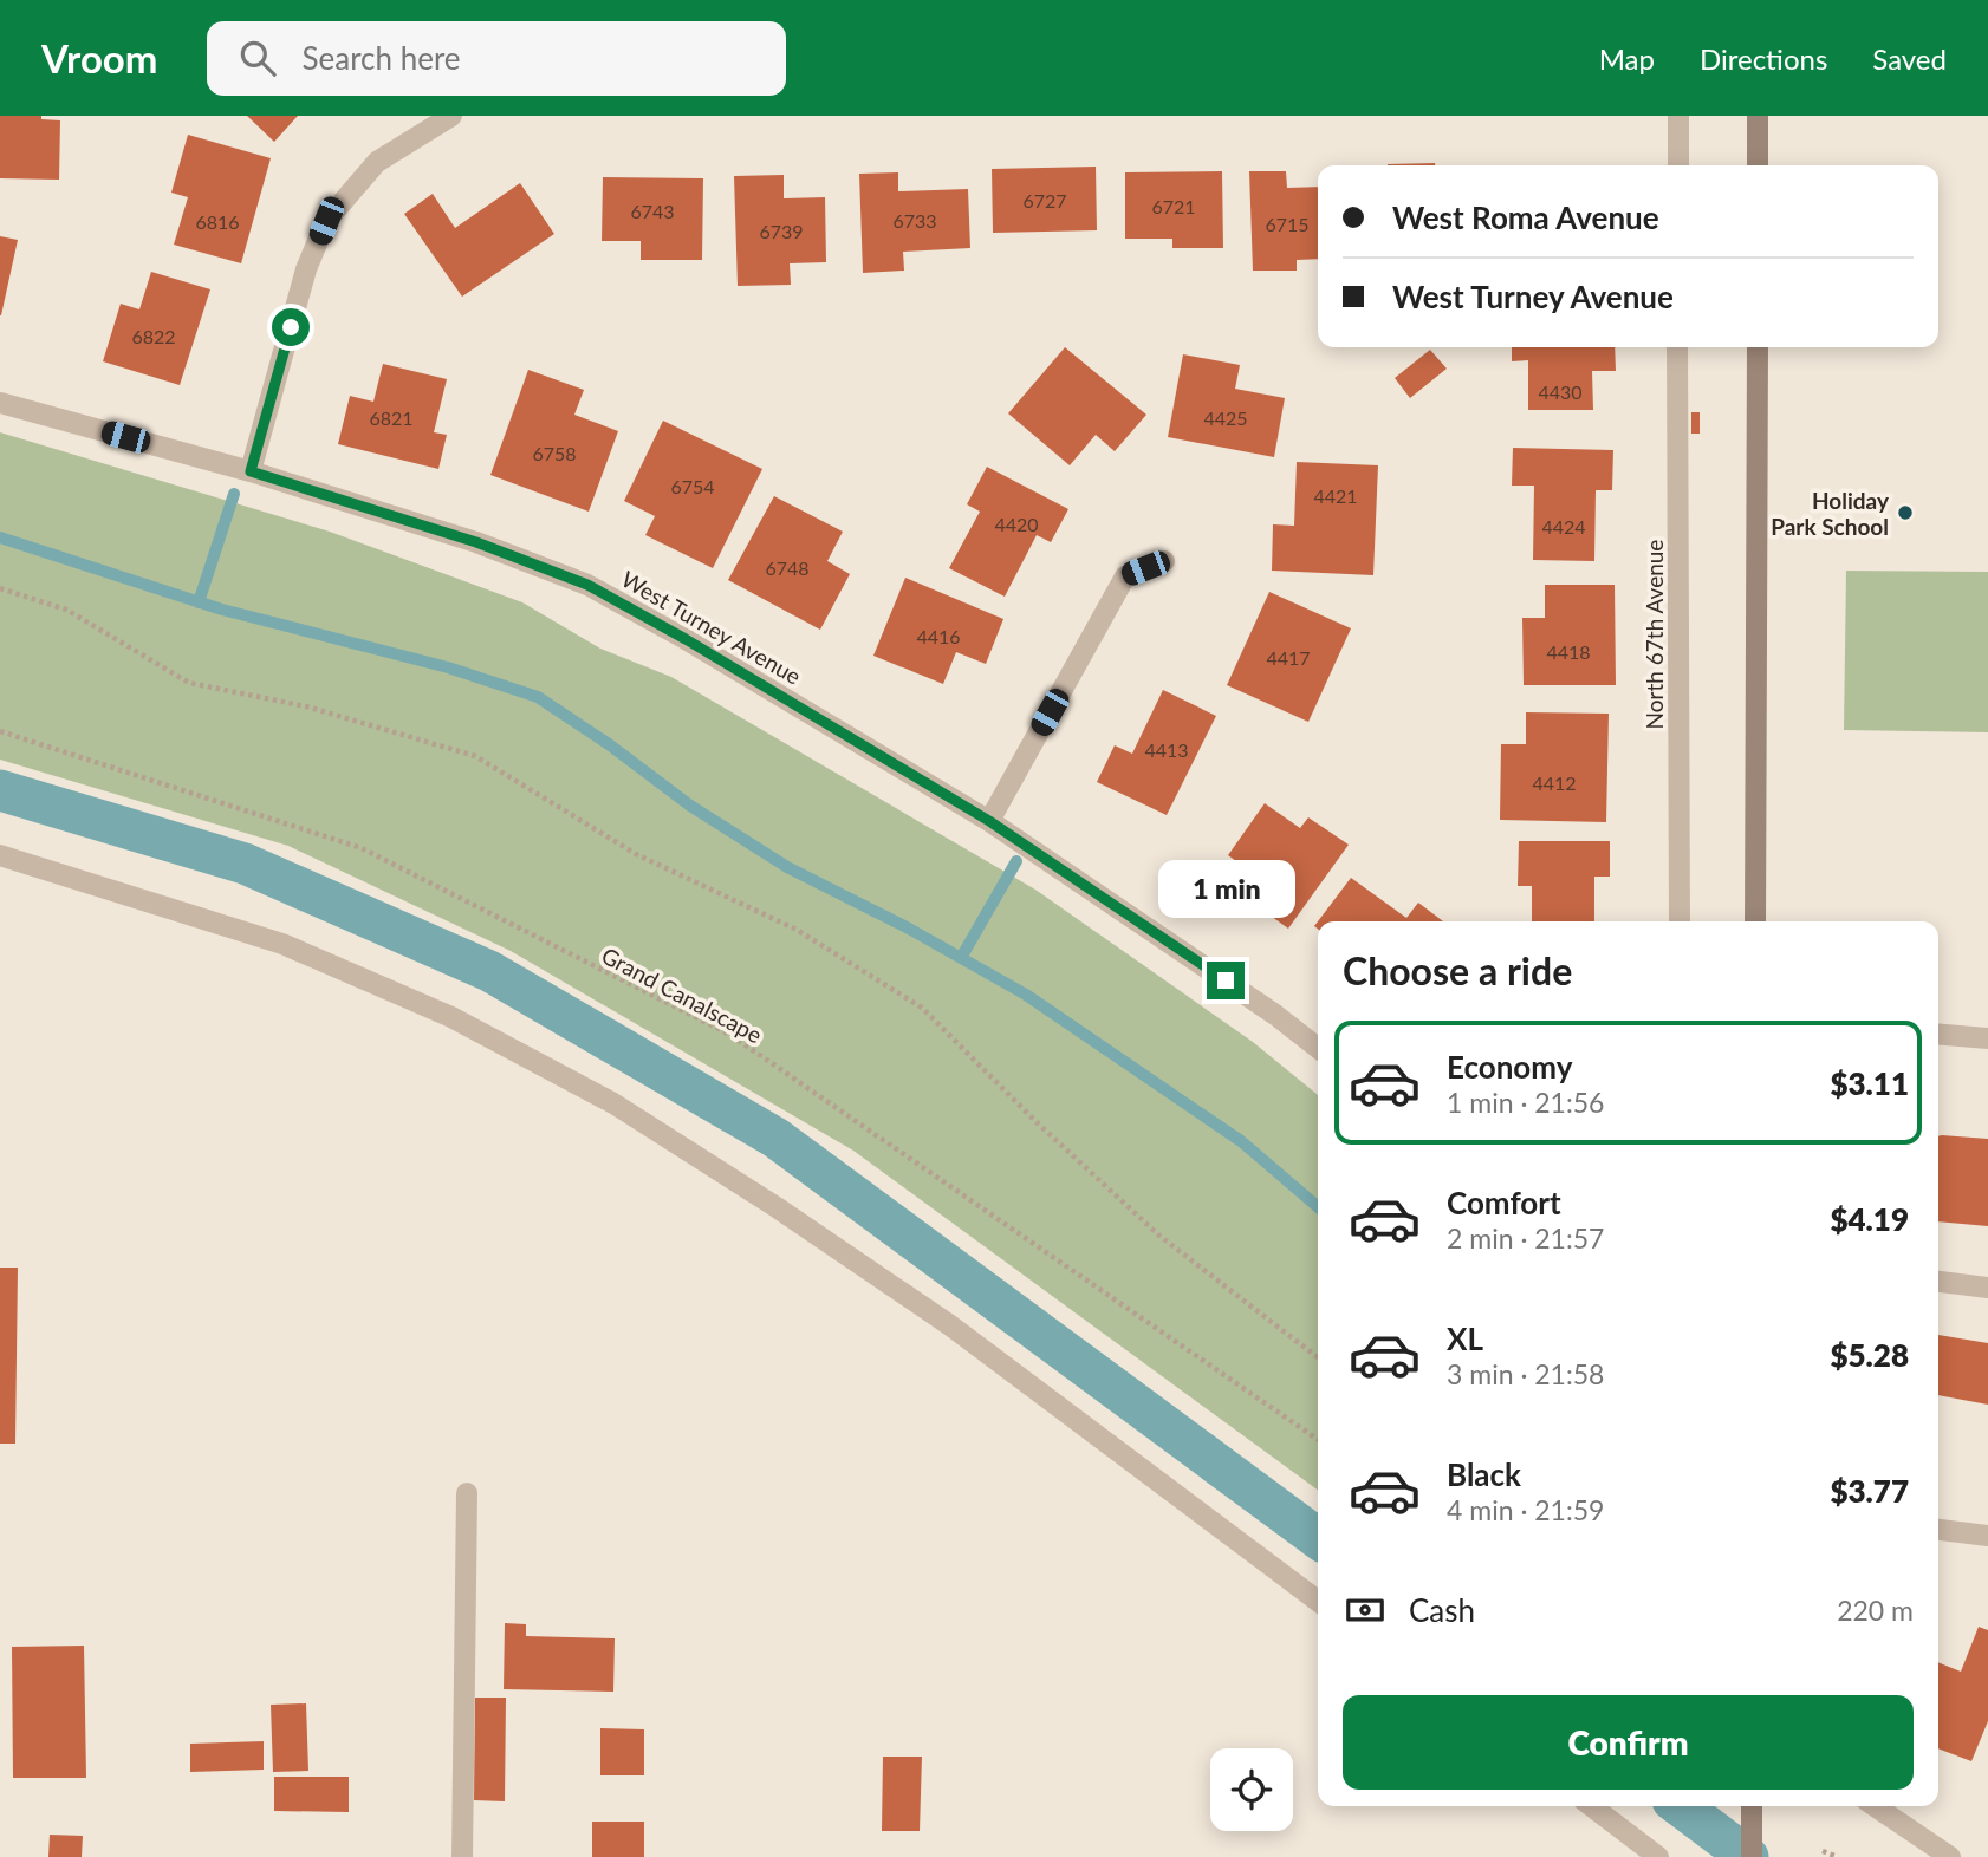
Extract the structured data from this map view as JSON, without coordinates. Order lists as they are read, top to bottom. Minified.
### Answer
{"streets":{"street":["West Turney Avenue","North 67th Avenue"],"path":["Grand Canalscape"]},"places":["Holiday Park School"],"house_numbers":["6727","6721","6743","6733","6816","6715","6739","6822","4430","6821","4425","6758","6754","4421","4420","4424","6748","4416","4418","4417","4413","4412"],"page":{"header":"Vroom","search":"Search here","nav":["Map","Directions","Saved"],"banner":["West Roma Avenue","West Turney Avenue"],"bubble":"1 min","heading":"Choose a ride","list":[{"name":"Economy","note":"1 min · 21:56","value":"$3.11"},{"name":"Comfort","note":"2 min · 21:57","value":"$4.19"},{"name":"XL","note":"3 min · 21:58","value":"$5.28"},{"name":"Black","note":"4 min · 21:59","value":"$3.77"}],"pay":["Cash","220 m"],"buttons":"Confirm"}}
